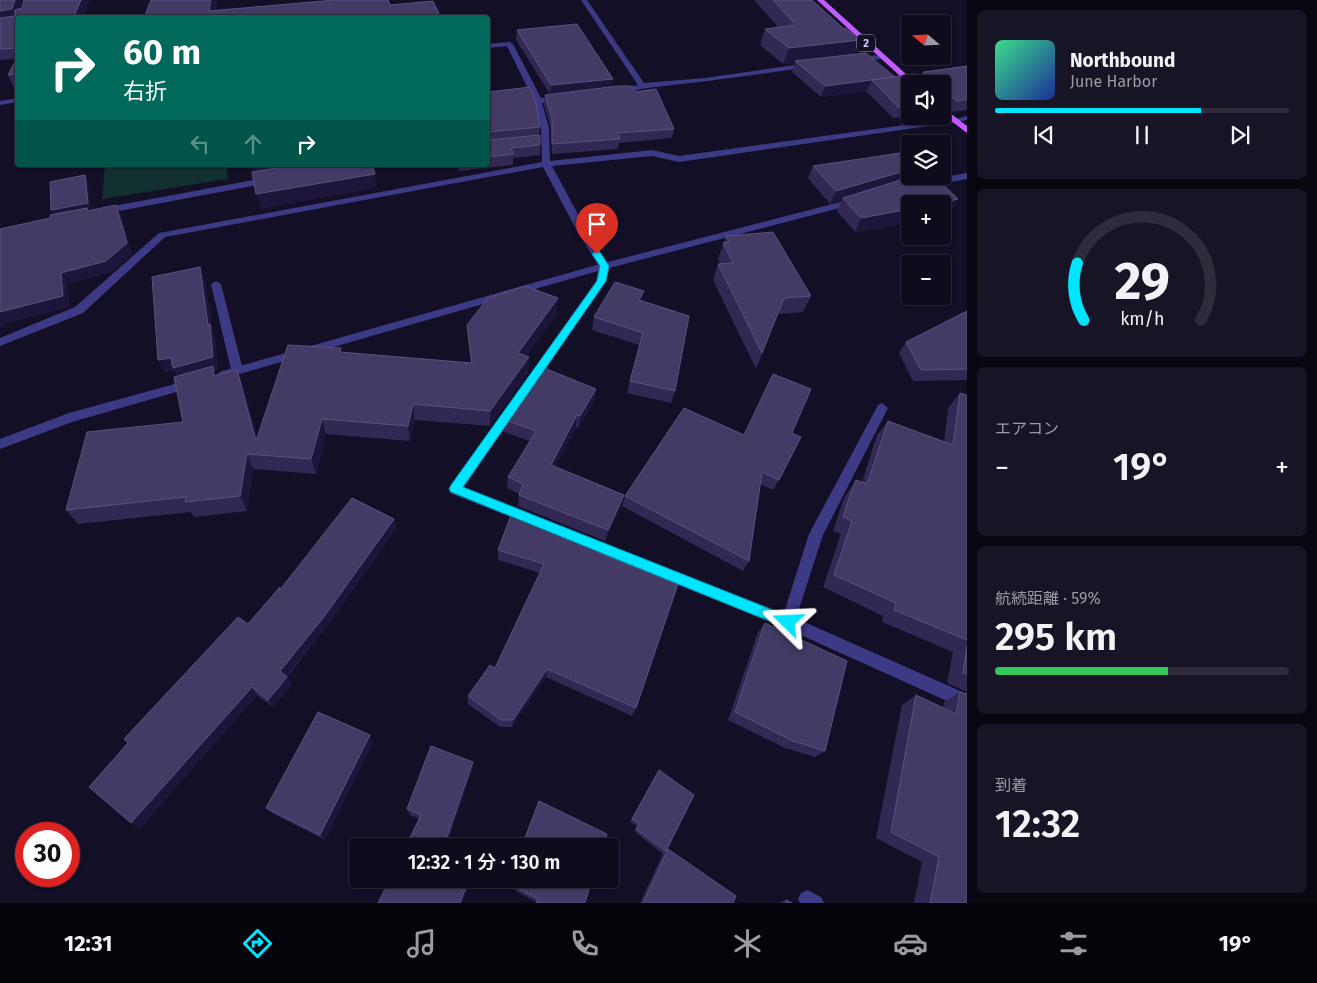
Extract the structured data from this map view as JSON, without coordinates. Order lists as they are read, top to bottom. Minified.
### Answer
{"streets":{"main road":["2"]},"north":"left","page":{"map_buttons":["+","−"],"turn":["60 m","右折"],"song":["Northbound","June Harbor"],"tile":["エアコン",["航続距離 · 59%","295 km"],["到着","12:32"]],"heat":["−","19°","+"],"limit":"30","trip":"12:32 · 1 分 · 130 m","tabs":["12:31","19°"],"gauge":["29","km/h"]}}
